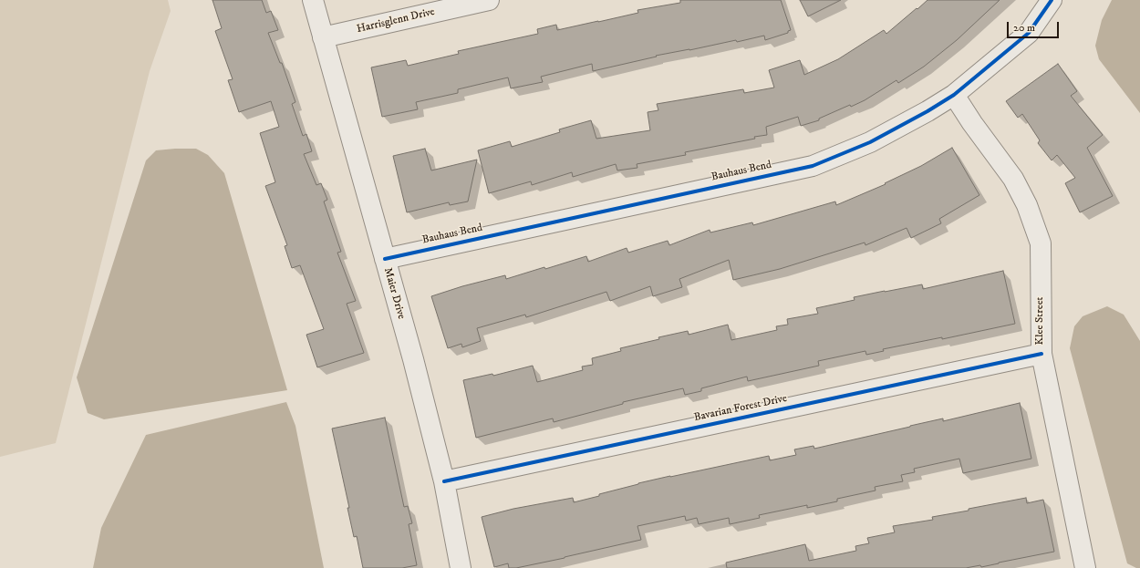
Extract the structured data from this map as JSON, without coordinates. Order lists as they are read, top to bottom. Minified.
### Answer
{"streets":{"street":["Harrisglenn Drive","Bauhaus Bend","Maier Drive","Klee Street","Bavarian Forest Drive"]},"crossings":[["Harrisglenn Drive","Maier Drive"],["Bauhaus Bend","Maier Drive"],["Bauhaus Bend","Klee Street"],["Maier Drive","Bavarian Forest Drive"],["Klee Street","Bavarian Forest Drive"]],"scale_bar":"20 m"}
